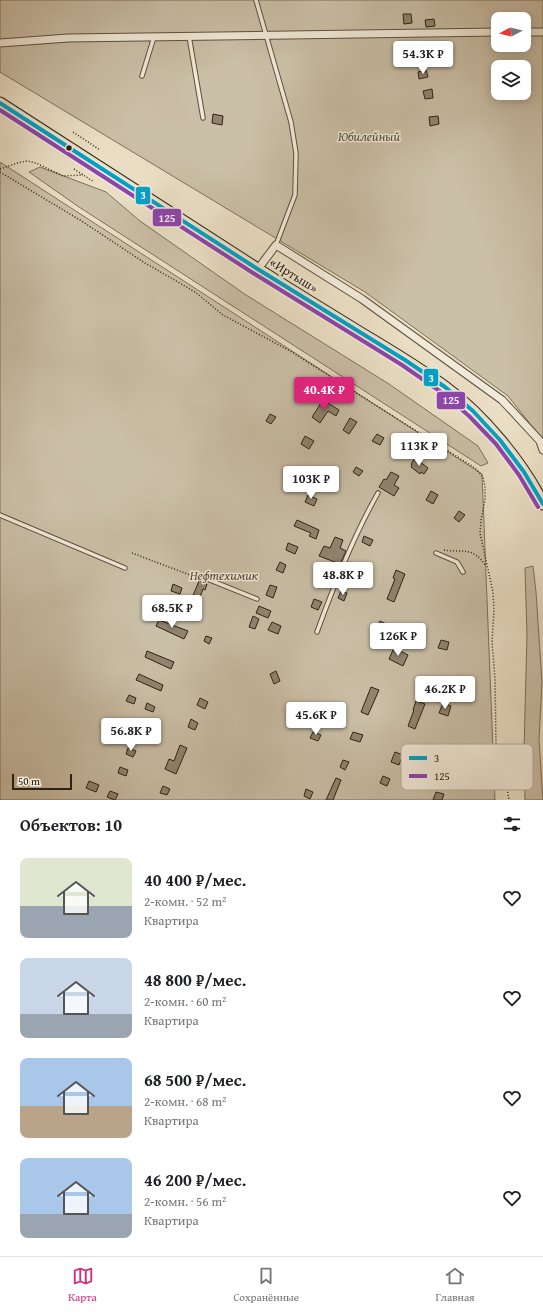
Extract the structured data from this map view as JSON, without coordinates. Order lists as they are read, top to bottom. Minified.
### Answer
{"streets":{"main road":["«Иртыш»"]},"parks":["Юбилейный","Нефтехимик"],"lines":["transit line 3","transit line 125"],"legend":["3","125"],"scale_bar":"50 m","north":"left","page":{"price":["54.3K ₽","40.4K ₽","113K ₽","103K ₽","48.8K ₽","68.5K ₽","126K ₽","46.2K ₽","45.6K ₽","56.8K ₽"],"scale":"50 m","heading":"Объектов: 10","list":[{"name":"40 400 ₽/мес.","note":"2-комн. · 52 m² · Квартира"},{"name":"48 800 ₽/мес.","note":"2-комн. · 60 m² · Квартира"},{"name":"68 500 ₽/мес.","note":"2-комн. · 68 m² · Квартира"},{"name":"46 200 ₽/мес.","note":"2-комн. · 56 m² · Квартира"}],"tabs":["Карта","Сохранённые","Главная"]}}
